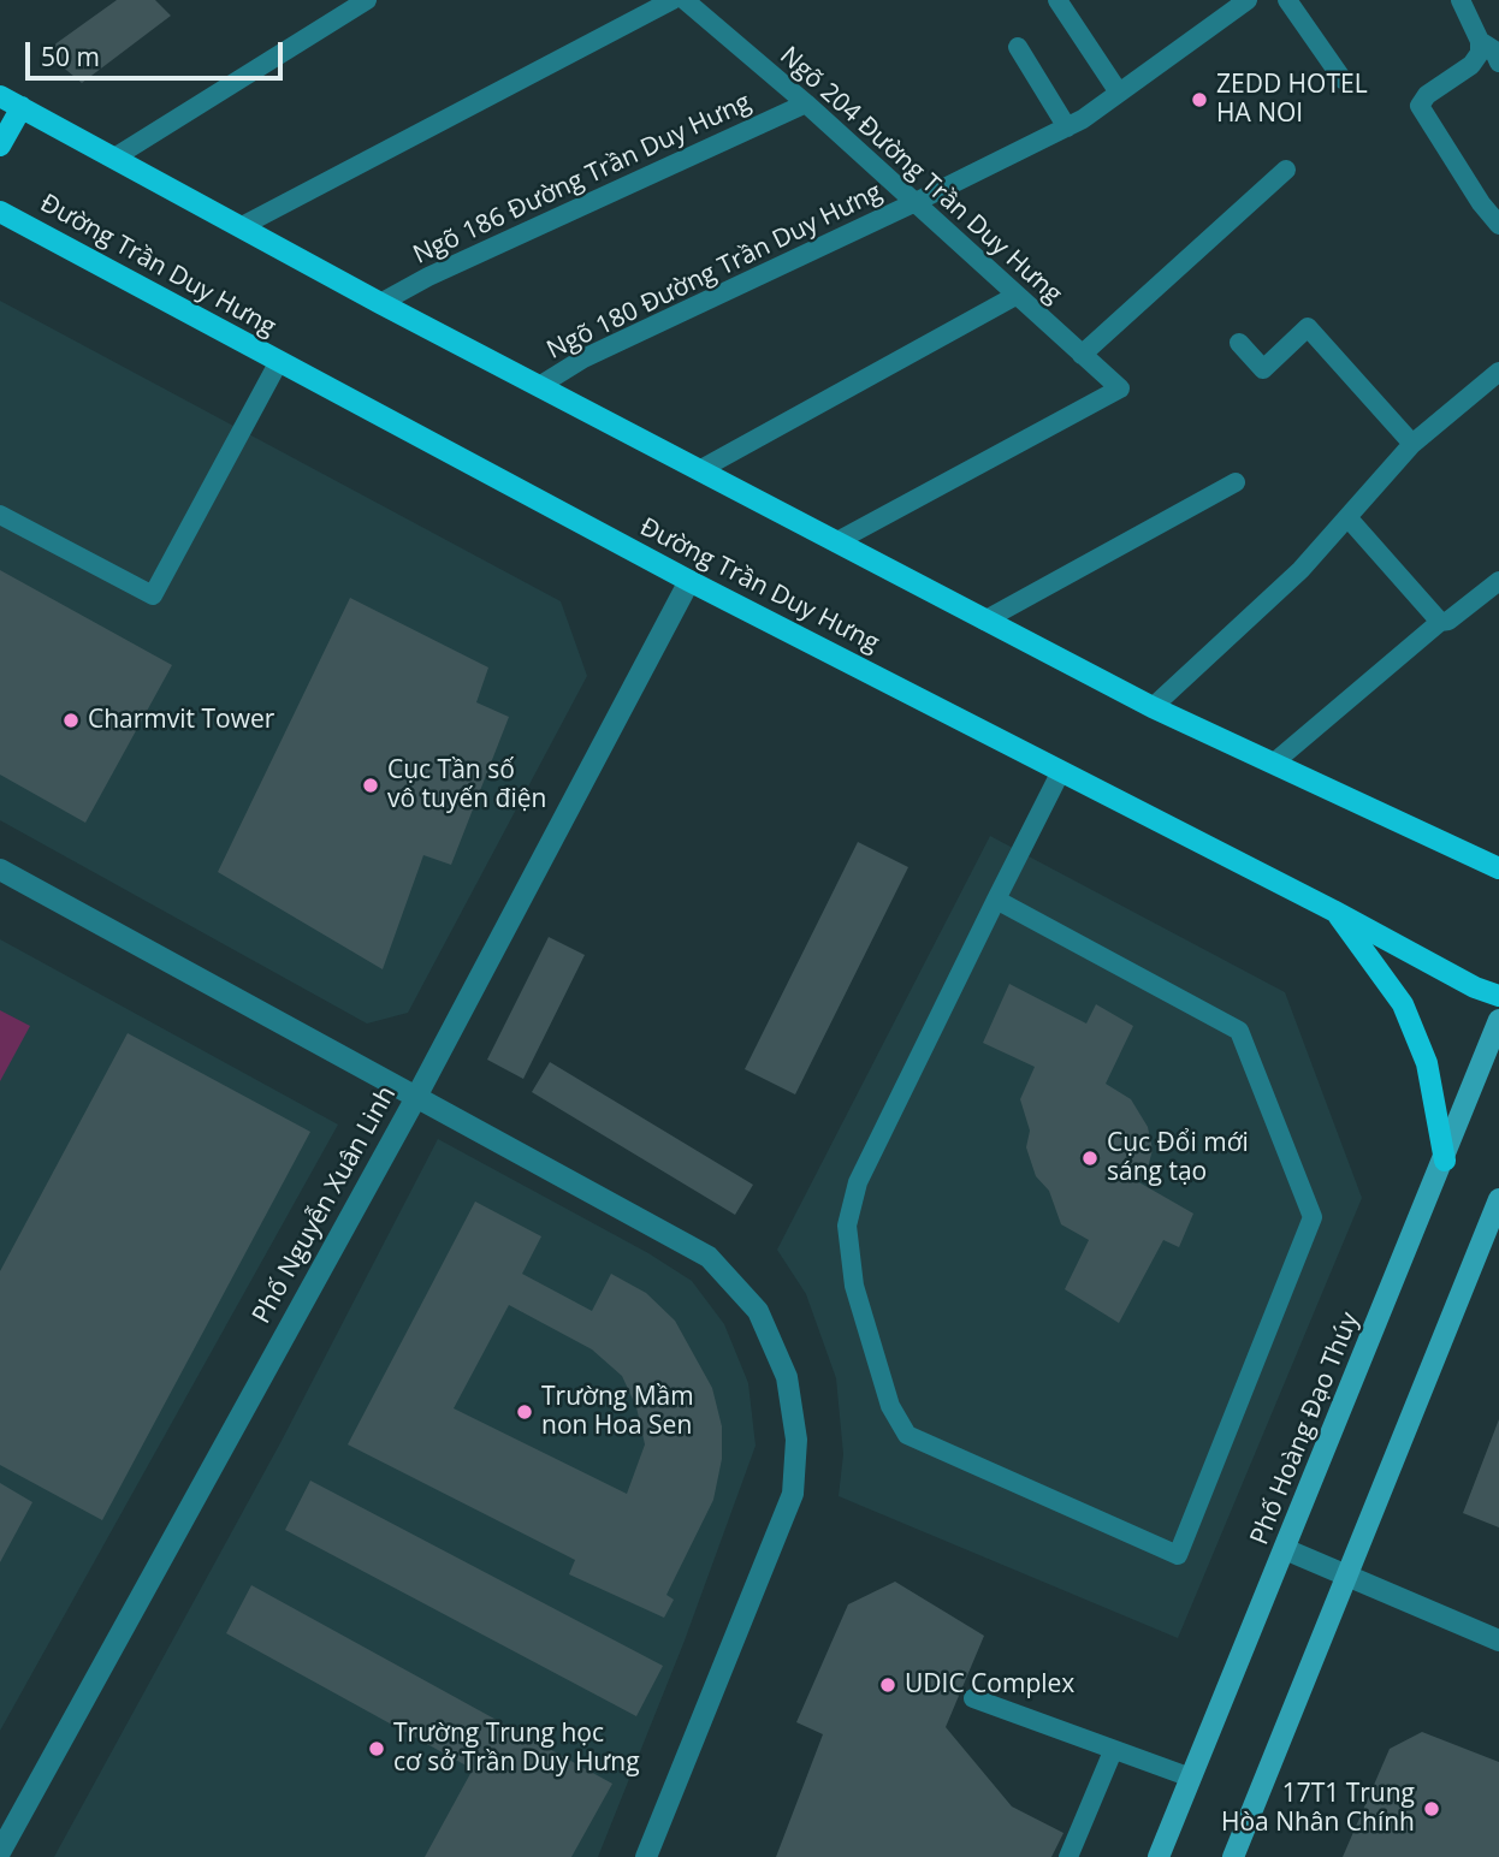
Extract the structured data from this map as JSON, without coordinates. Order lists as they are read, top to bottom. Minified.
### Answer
{"streets":{"main road":["Đường Trần Duy Hưng","Phố Hoàng Đạo Thúy"],"street":["Phố Nguyễn Xuân Linh"],"lane":["Ngõ 204 Đường Trần Duy Hưng","Ngõ 186 Đường Trần Duy Hưng","Ngõ 180 Đường Trần Duy Hưng"]},"crossings":[["Ngõ 204 Đường Trần Duy Hưng","Ngõ 186 Đường Trần Duy Hưng"],["Ngõ 204 Đường Trần Duy Hưng","Ngõ 180 Đường Trần Duy Hưng"],["Đường Trần Duy Hưng","Phố Nguyễn Xuân Linh"]],"places":["ZEDD HOTEL HA NOI","Charmvit Tower","Cục Tần số vô tuyến điện","Cục Đổi mới sáng tạo","Trường Mầm non Hoa Sen","UDIC Complex","Trường Trung học cơ sở Trần Duy Hưng","17T1 Trung Hòa Nhân Chính"],"scale_bar":"50 m"}
